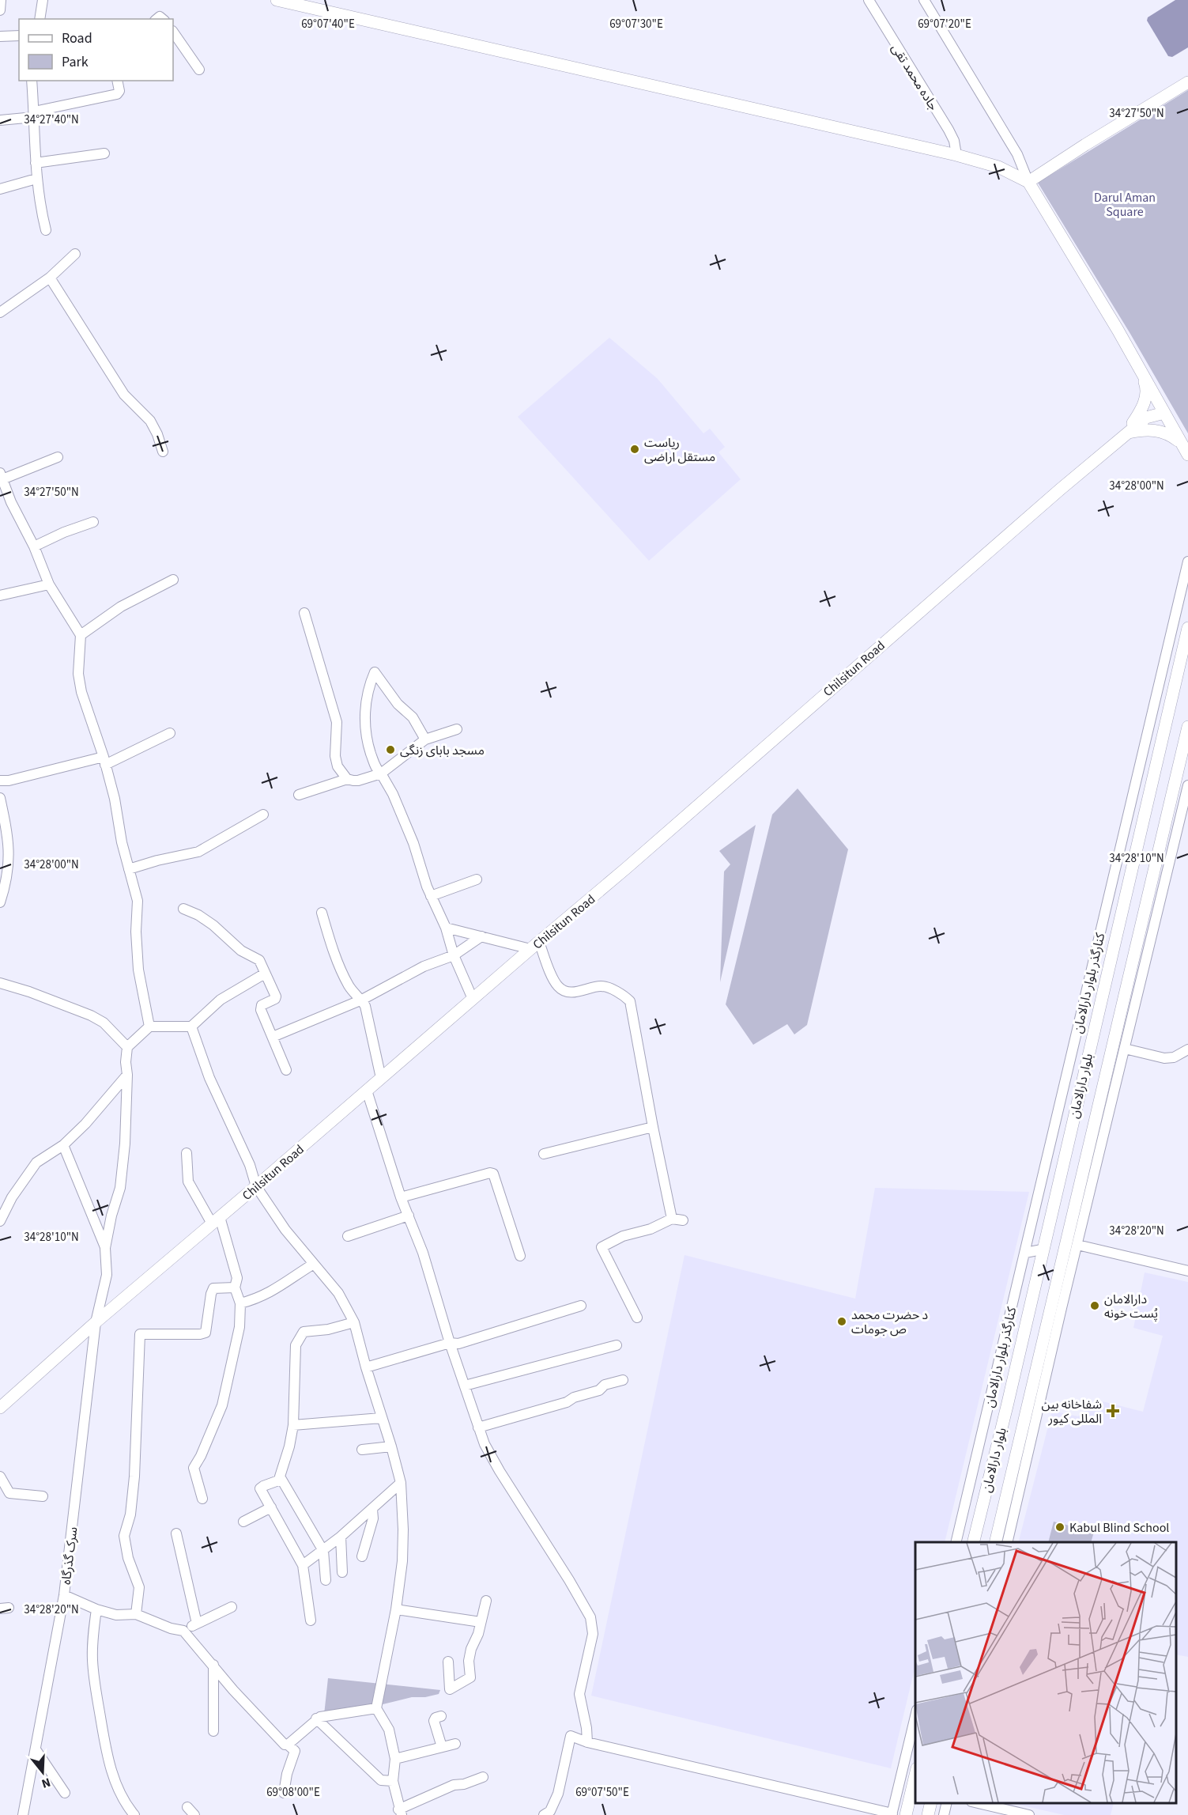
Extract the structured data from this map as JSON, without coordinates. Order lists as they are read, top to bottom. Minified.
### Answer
{"streets":{"main road":["Chilsitun Road","بلوار دارالامان"],"street":["جاده محمد تقی","کنارگذر بلوار دارالامان","سرک گذرگاه"]},"crossings":[["Chilsitun Road","سرک گذرگاه"]],"parks":["Darul Aman Square"],"places":{"other":["ریاست مستقل اراضی","مسجد بابای زنگی","دارالامان پُست خونه","د حضرت محمد ص جومات","Kabul Blind School"],"health":["شفاخانه بین المللی کیور"]},"legend":["Road","Park"],"north":"bottom","coordinates":["69°07'40\"E","69°07'30\"E","69°07'20\"E","34°27'50\"N","34°27'40\"N","34°28'00\"N","34°28'10\"N","34°28'20\"N","69°08'00\"E","69°07'50\"E"]}
